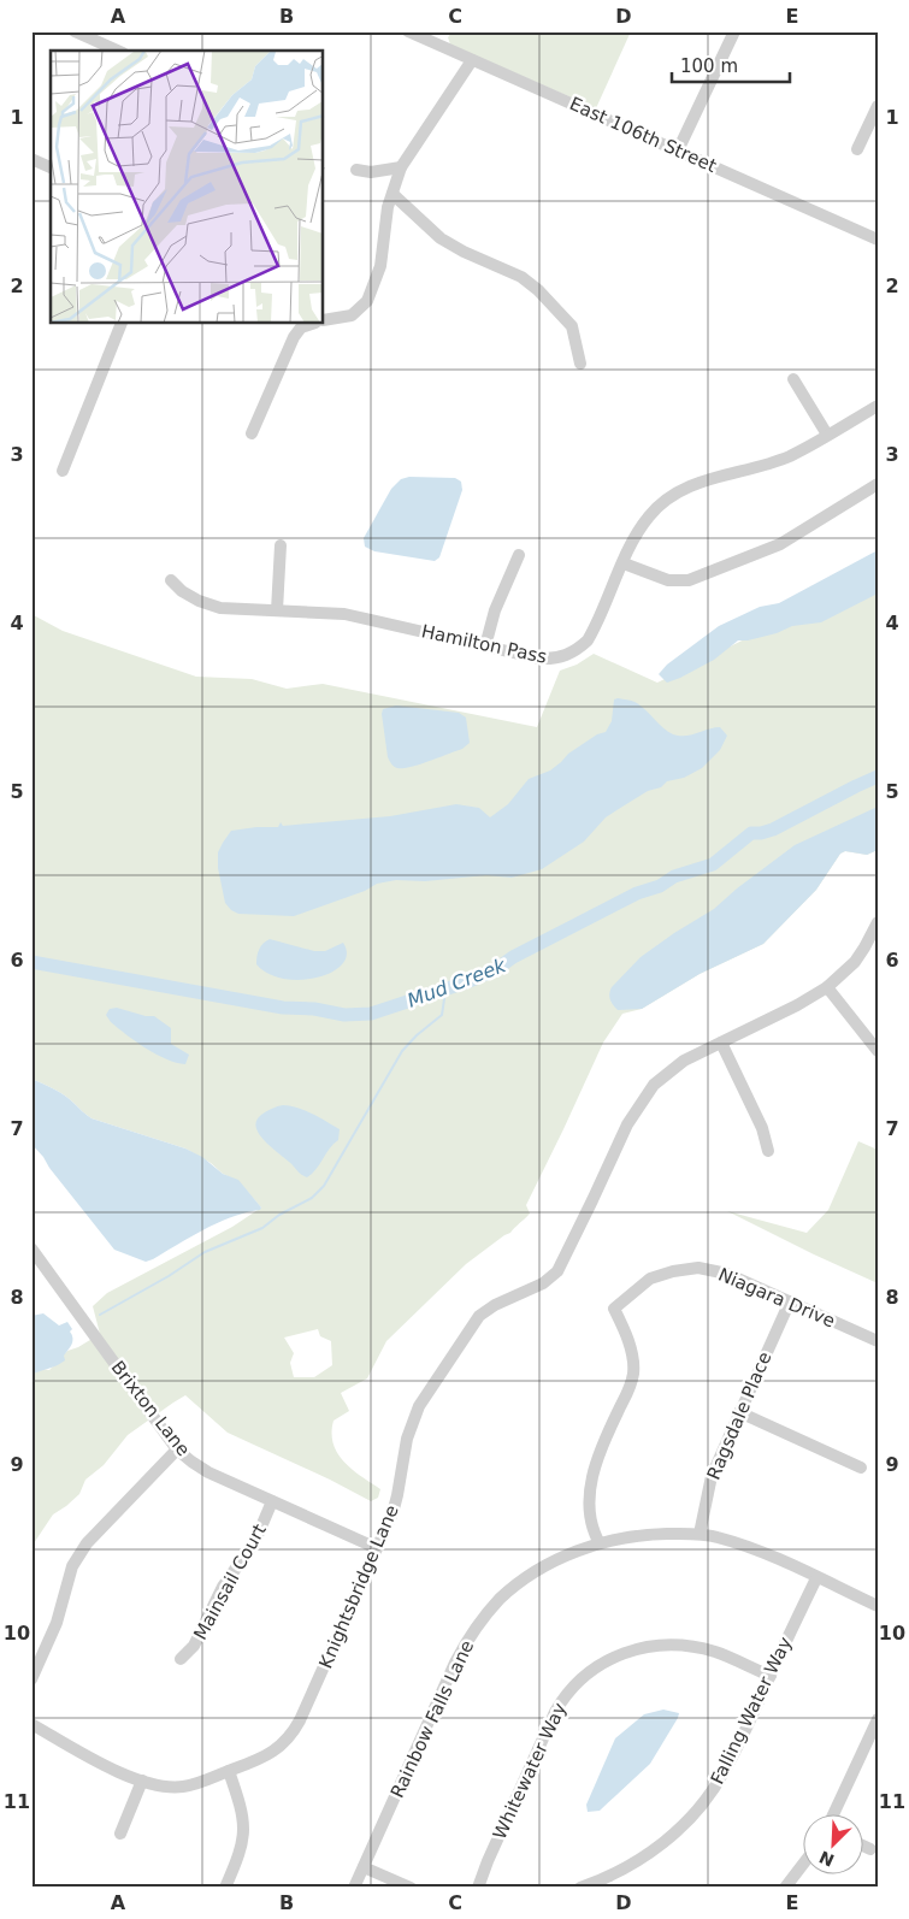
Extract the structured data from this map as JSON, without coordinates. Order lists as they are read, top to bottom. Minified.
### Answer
{"streets":{"street":["East 106th Street","Hamilton Pass","Niagara Drive","Brixton Lane","Ragsdale Place","Mainsail Court","Knightsbridge Lane","Falling Water Way","Rainbow Falls Lane","Whitewater Way"]},"crossings":[["Niagara Drive","Ragsdale Place"],["Niagara Drive","Rainbow Falls Lane"],["Brixton Lane","Mainsail Court"],["Brixton Lane","Knightsbridge Lane"],["Ragsdale Place","Rainbow Falls Lane"],["Falling Water Way","Rainbow Falls Lane"],["Falling Water Way","Whitewater Way"]],"water":["Mud Creek"],"scale_bar":"100 m","north":"bottom left","grid":{"columns":["A","B","C","D","E"],"rows":["1","2","3","4","5","6","7","8","9","10","11"]}}
